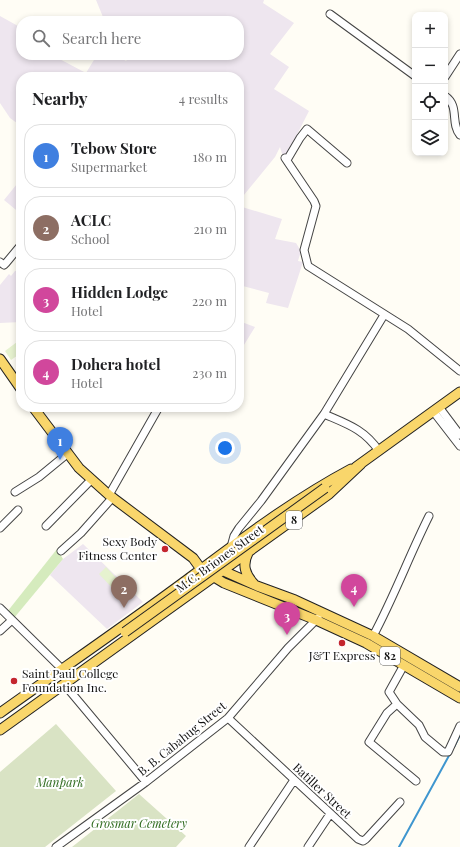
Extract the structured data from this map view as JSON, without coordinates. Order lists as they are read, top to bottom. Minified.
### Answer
{"streets":{"main road":["8","M.C. Briones Street","82"],"street":["B. B. Cabahug Street","Batiller Street"]},"crossings":[["M.C. Briones Street","82"],["82","B. B. Cabahug Street"],["B. B. Cabahug Street","Batiller Street"]],"parks":["Manpark","Grosmar Cemetery"],"places":["Sexy Body Fitness Center","J&T Express","Saint Paul College Foundation Inc."],"page":{"map_buttons":["+","−"],"search":"Search here","heading":["Nearby","4 results"],"list":[{"mark":"1","name":"Tebow Store","note":"Supermarket","value":"180 m"},{"mark":"2","name":"ACLC","note":"School","value":"210 m"},{"mark":"3","name":"Hidden Lodge","note":"Hotel","value":"220 m"},{"mark":"4","name":"Dohera hotel","note":"Hotel","value":"230 m"}],"pins":["1","4","2","3"]}}
